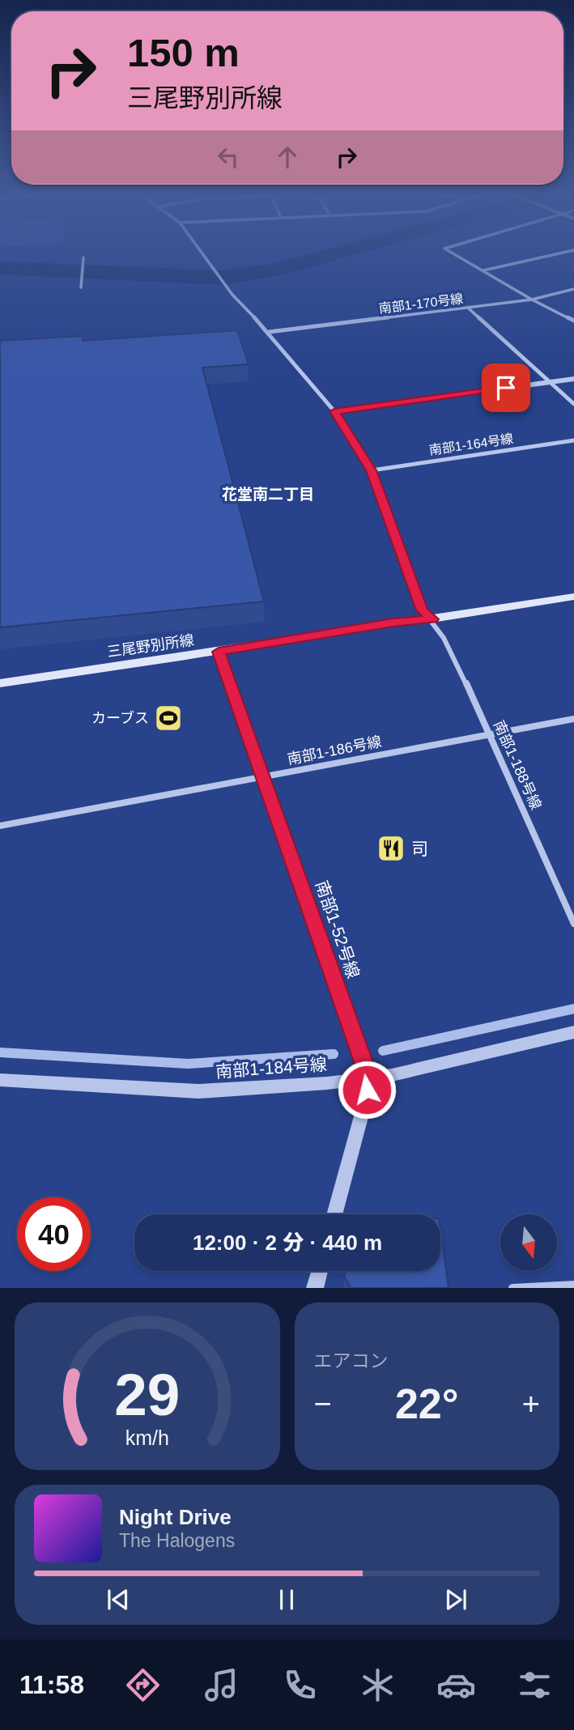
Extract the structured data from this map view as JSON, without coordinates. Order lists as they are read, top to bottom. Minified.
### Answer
{"streets":{"main road":["三尾野別所線"],"street":["南部1-170号線","南部1-164号線","南部1-186号線","南部1-188号線","南部1-52号線","南部1-184号線"]},"crossings":[["南部1-170号線","南部1-188号線"],["南部1-164号線","南部1-188号線"],["三尾野別所線","南部1-188号線"],["三尾野別所線","南部1-52号線"],["南部1-186号線","南部1-188号線"],["南部1-186号線","南部1-52号線"],["南部1-52号線","南部1-184号線"]],"districts":["花堂南二丁目"],"places":{"sports":["カーブス"],"restaurant":["司"]},"north":"bottom","page":{"turn":["150 m","三尾野別所線"],"limit":"40","trip":"12:00 · 2 分 · 440 m","tile":"エアコン","heat":["−","22°","+"],"song":["Night Drive","The Halogens"],"tabs":"11:58","gauge":["29","km/h"]}}
